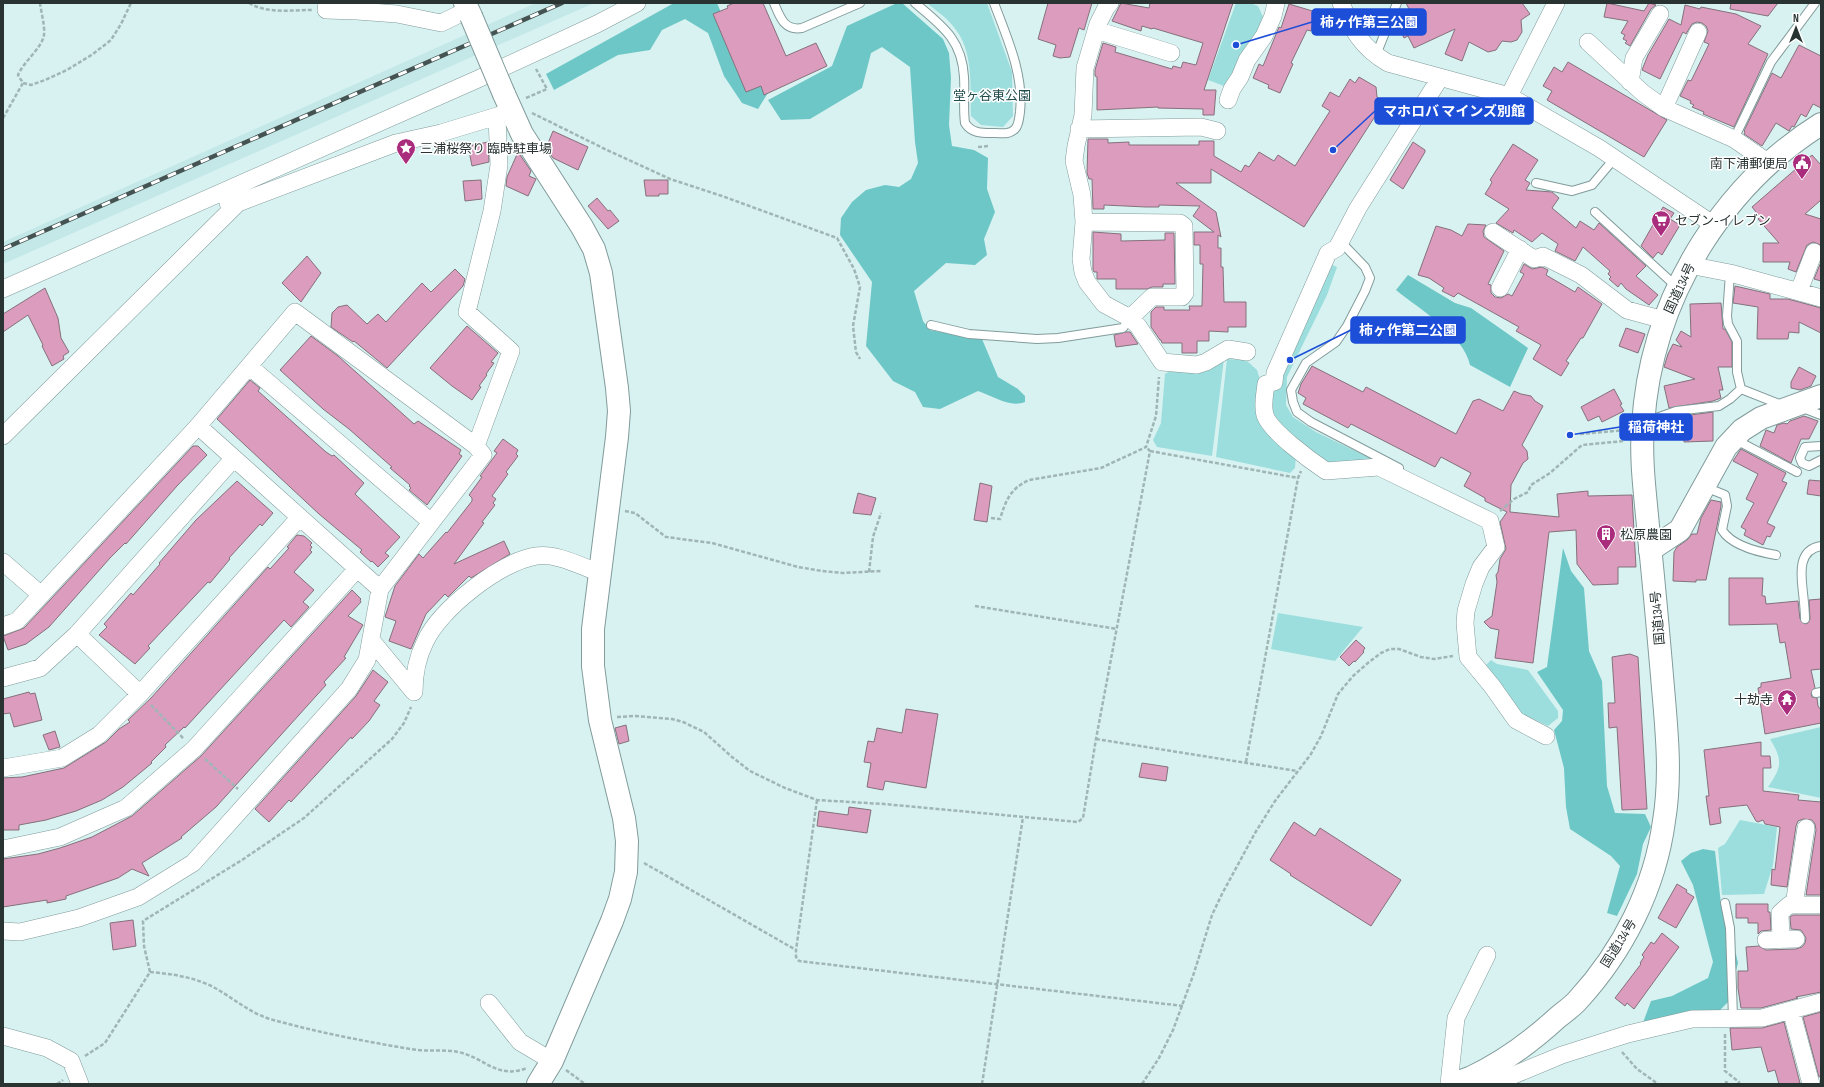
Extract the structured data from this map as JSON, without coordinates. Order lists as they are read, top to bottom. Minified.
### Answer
{"streets":{"main road":["国道134号"]},"parks":["堂ヶ谷東公園"],"places":{"other":["柿ヶ作第三公園","マホロバ マインズ別館","柿ヶ作第二公園","稲荷神社"],"place":["三浦桜祭り 臨時駐車場"],"public building":["南下浦郵便局"],"supermarket":["セブン-イレブン"],"building":["松原農園"],"temple":["十劫寺"]},"north":"top"}
